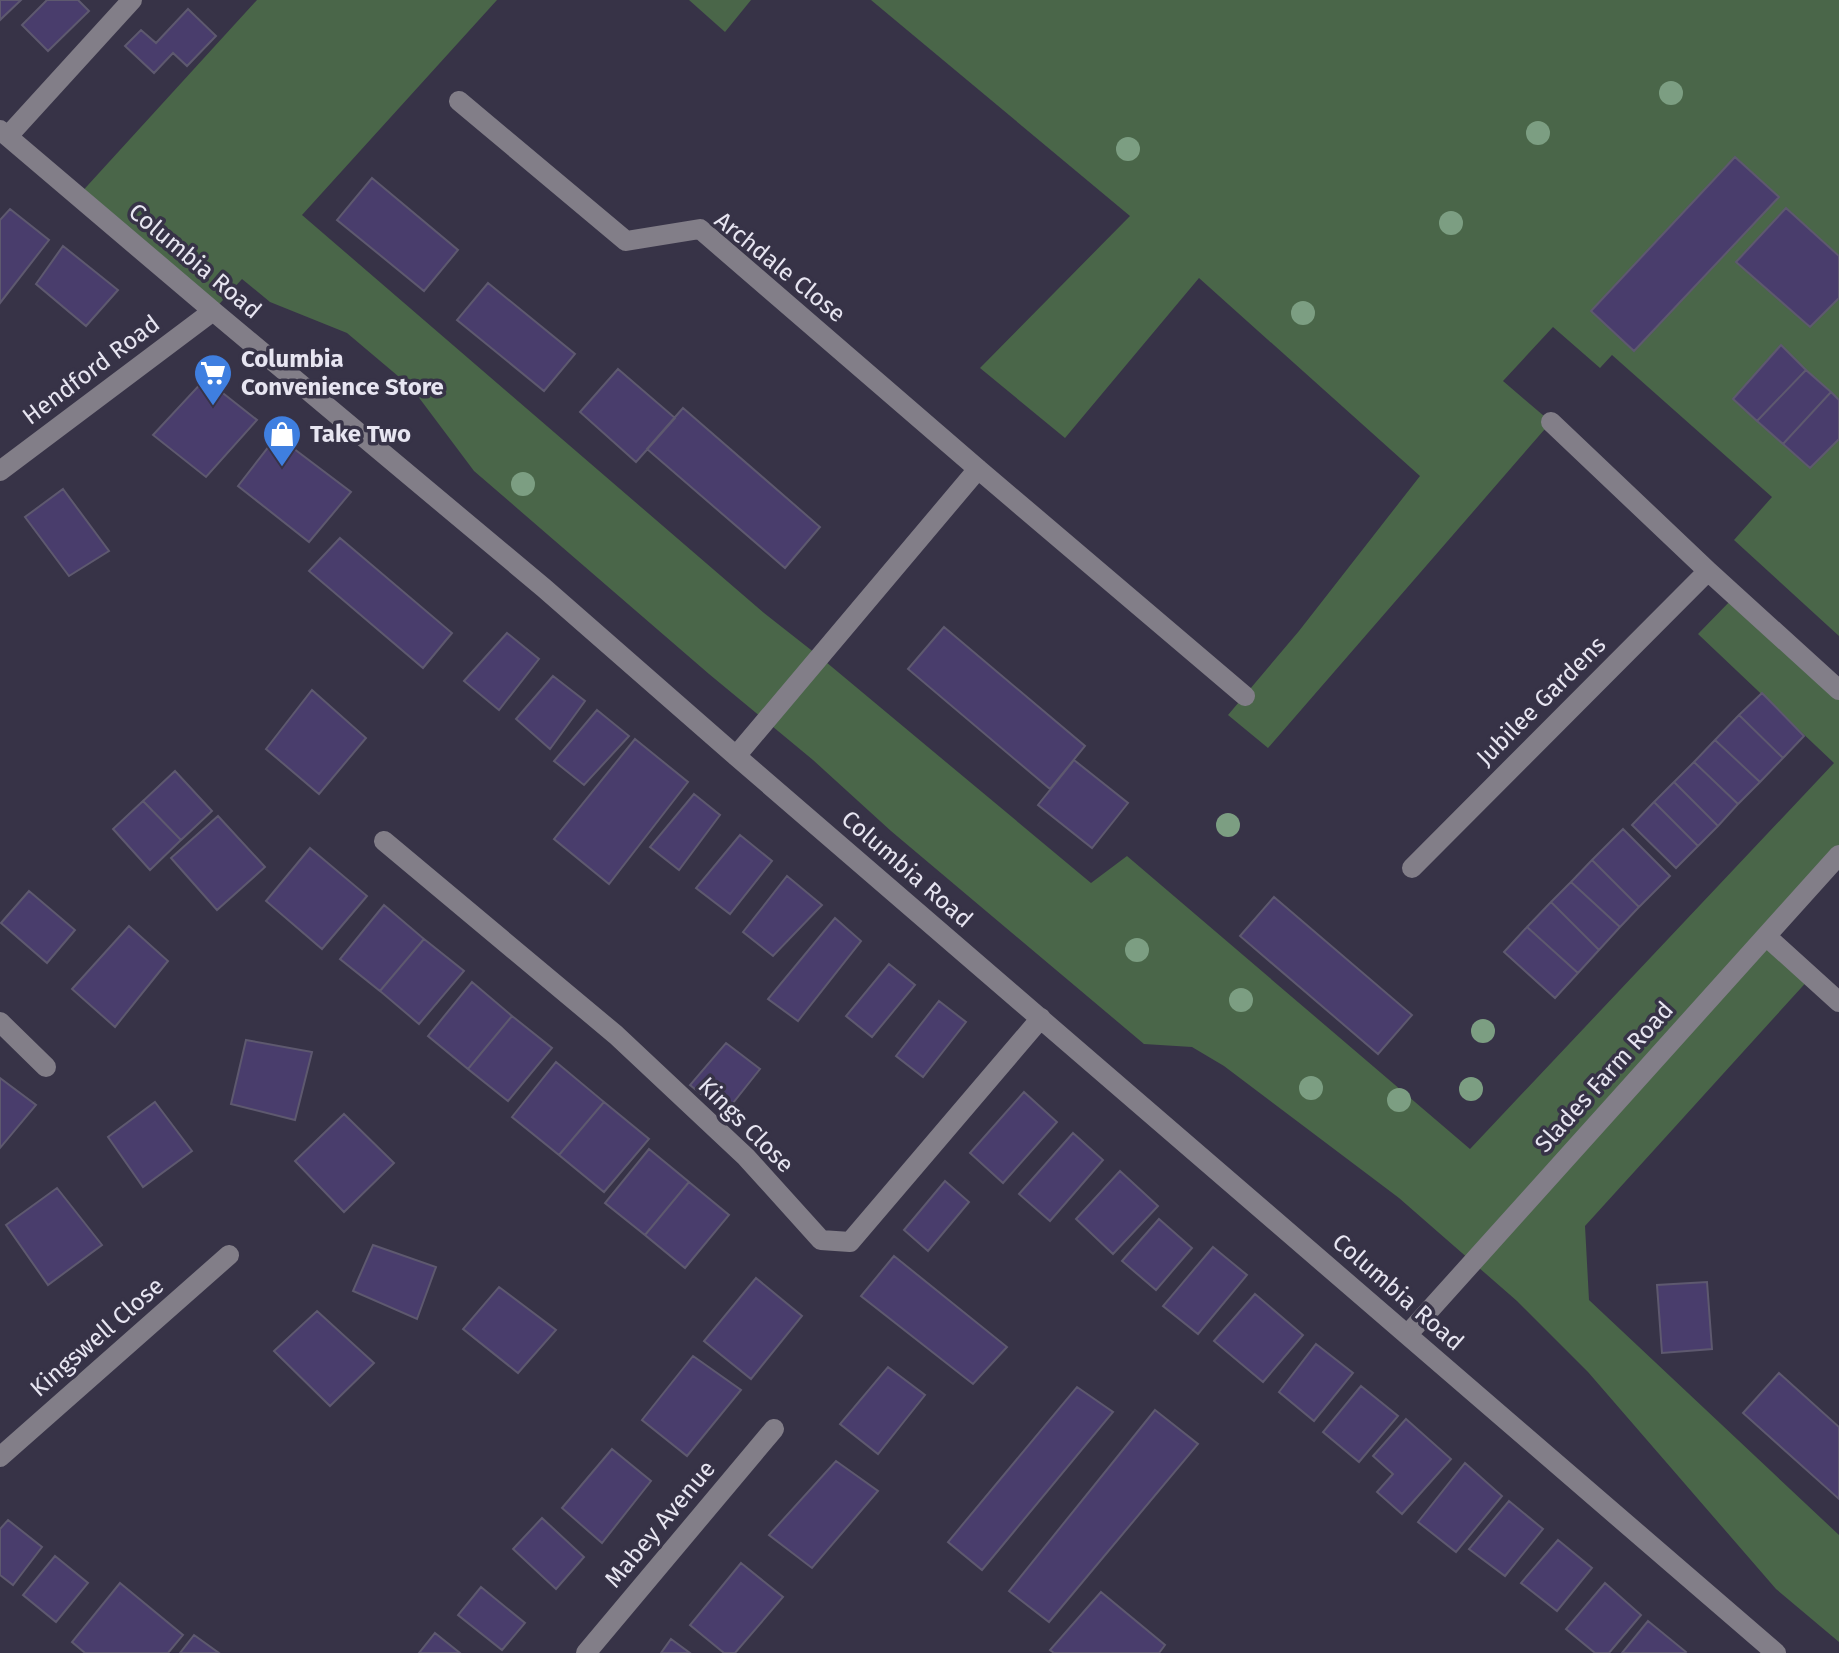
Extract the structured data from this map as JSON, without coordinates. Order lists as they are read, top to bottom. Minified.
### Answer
{"streets":{"street":["Columbia Road","Archdale Close","Hendford Road","Jubilee Gardens","Slades Farm Road","Kings Close","Kingswell Close","Mabey Avenue"]},"crossings":[["Columbia Road","Hendford Road"],["Columbia Road","Slades Farm Road"],["Columbia Road","Kings Close"]],"places":{"supermarket":["Columbia Convenience Store"],"shop":["Take Two"]}}
